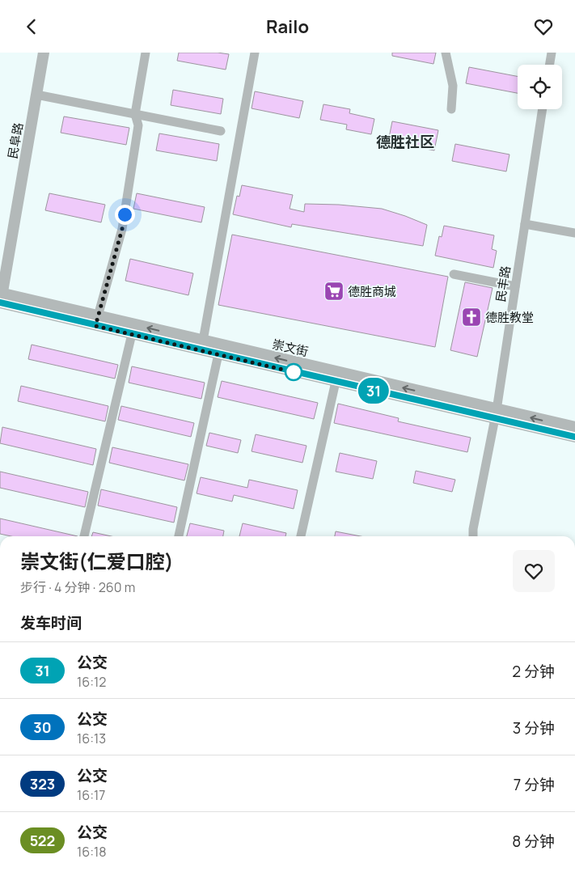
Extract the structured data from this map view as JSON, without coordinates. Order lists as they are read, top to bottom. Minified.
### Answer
{"streets":{"street":["民阜路","民丰路","崇文街"]},"crossings":[["民阜路","崇文街"],["民丰路","崇文街"]],"districts":["德胜社区"],"places":{"supermarket":["德胜商城"],"church":["德胜教堂"]},"lines":["bus line 31"],"page":{"header":"Railo","on_map":"31","heading":[["崇文街(仁爱口腔)","步行 · 4 分钟 · 260 m"],"发车时间"],"list":[{"mark":"31","name":"公交","note":"16:12","value":"2 分钟"},{"mark":"30","name":"公交","note":"16:13","value":"3 分钟"},{"mark":"323","name":"公交","note":"16:17","value":"7 分钟"},{"mark":"522","name":"公交","note":"16:18","value":"8 分钟"}]}}
